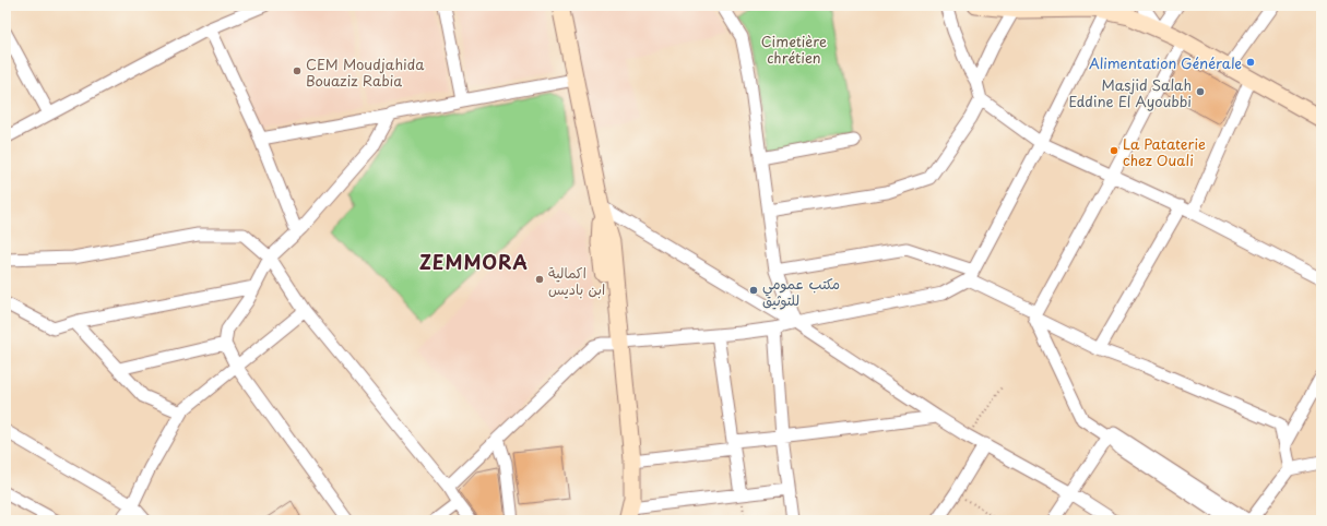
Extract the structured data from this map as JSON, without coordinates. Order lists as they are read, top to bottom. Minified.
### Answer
{"districts":["ZEMMORA"],"parks":["Cimetière chrétien"],"places":["Alimentation Générale","CEM Moudjahida Bouaziz Rabia","Masjid Salah Eddine El Ayoubbi","La Pataterie chez Ouali","اكمالية ابن باديس","مكتب عمومي للتوثيق"]}
